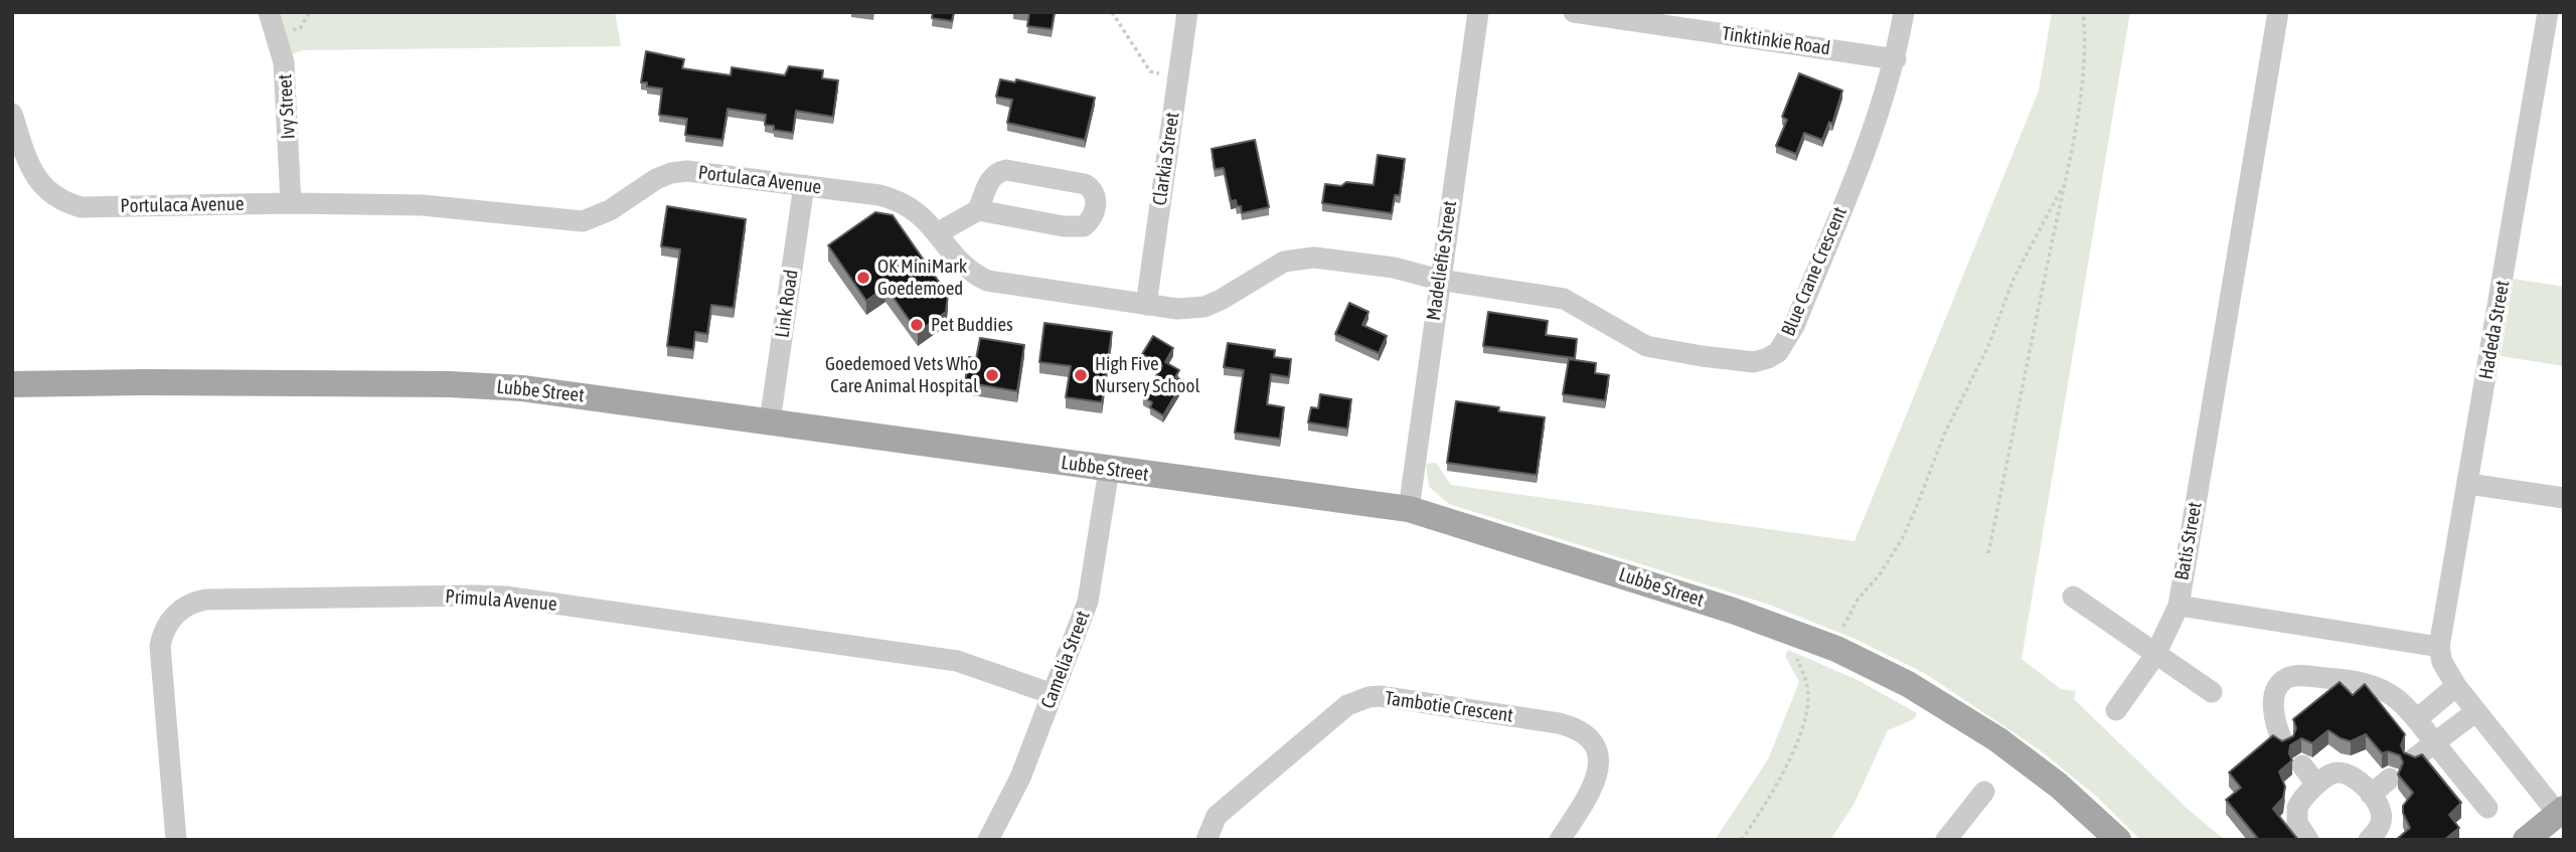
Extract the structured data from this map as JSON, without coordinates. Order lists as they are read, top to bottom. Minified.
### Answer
{"streets":{"main road":["Lubbe Street"],"street":["Tinktinkie Road","Ivy Street","Clarkia Street","Portulaca Avenue","Madeliefie Street","Blue Crane Crescent","Link Road","Hadeda Street","Batis Street","Primula Avenue","Camelia Street","Tambotie Crescent"]},"crossings":[["Tinktinkie Road","Blue Crane Crescent"],["Ivy Street","Portulaca Avenue"],["Clarkia Street","Portulaca Avenue"],["Portulaca Avenue","Madeliefie Street"],["Portulaca Avenue","Blue Crane Crescent"],["Portulaca Avenue","Link Road"],["Madeliefie Street","Blue Crane Crescent"],["Madeliefie Street","Lubbe Street"],["Link Road","Lubbe Street"],["Hadeda Street","Batis Street"],["Lubbe Street","Camelia Street"],["Primula Avenue","Camelia Street"]],"places":["OK MiniMark Goedemoed","Pet Buddies","Goedemoed Vets Who Care Animal Hospital","High Five Nursery School"]}
